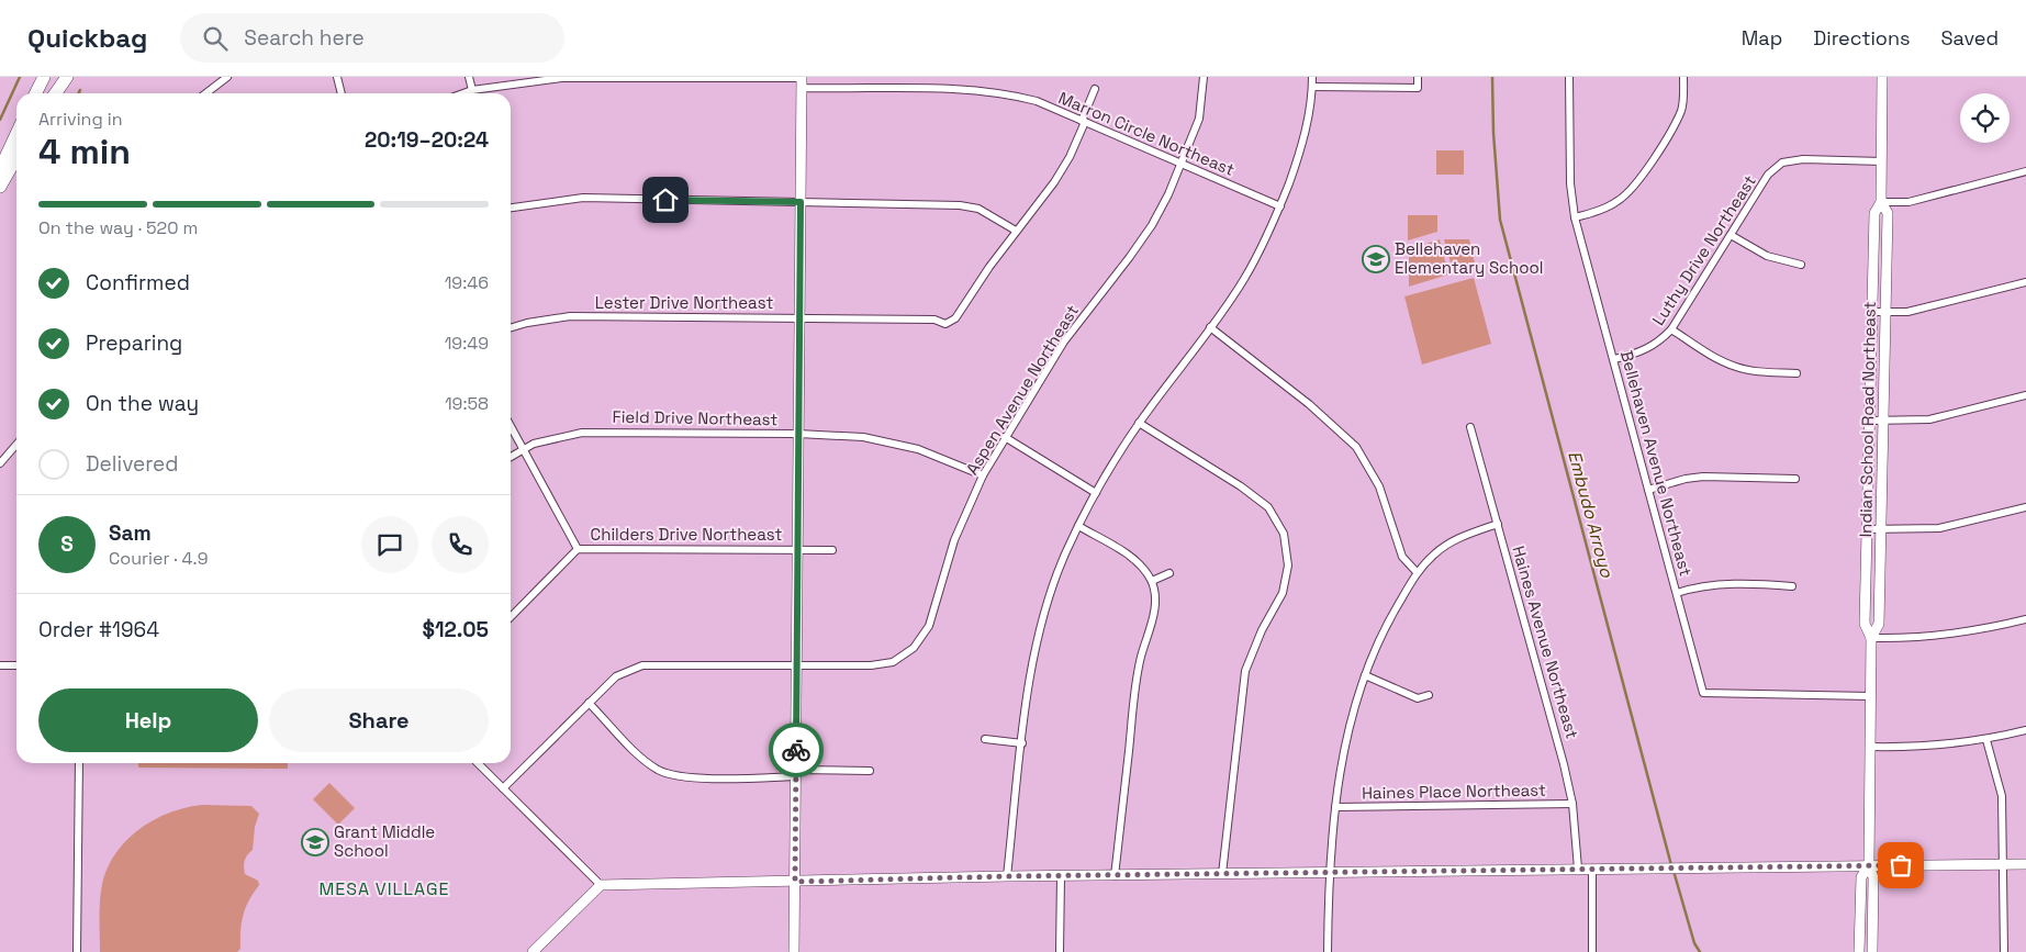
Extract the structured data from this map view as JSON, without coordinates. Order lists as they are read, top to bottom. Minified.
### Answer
{"streets":{"street":["Marron Circle Northeast","Luthy Drive Northeast","Lester Drive Northeast","Aspen Avenue Northeast","Field Drive Northeast","Indian School Road Northeast","Bellehaven Avenue Northeast","Childers Drive Northeast","Haines Avenue Northeast","Haines Place Northeast"]},"crossings":[["Marron Circle Northeast","Lester Drive Northeast"],["Marron Circle Northeast","Aspen Avenue Northeast"],["Luthy Drive Northeast","Indian School Road Northeast"],["Luthy Drive Northeast","Bellehaven Avenue Northeast"],["Aspen Avenue Northeast","Field Drive Northeast"],["Indian School Road Northeast","Bellehaven Avenue Northeast"],["Haines Avenue Northeast","Haines Place Northeast"]],"districts":["MESA VILLAGE"],"water":["Embudo Arroyo"],"places":{"school or university":["Bellehaven Elementary School","Grant Middle School"]},"page":{"header":"Quickbag","search":"Search here","nav":["Map","Directions","Saved"],"heading":["4 min","Arriving in","20:19–20:24"],"panel":["Sam","Courier · 4.9","Order #1964","$12.05"],"bar":"On the way · 520 m","list":[["Confirmed","19:46"],["Preparing","19:49"],["On the way","19:58"],"Delivered"],"round":"S","buttons":["Help","Share"]}}
